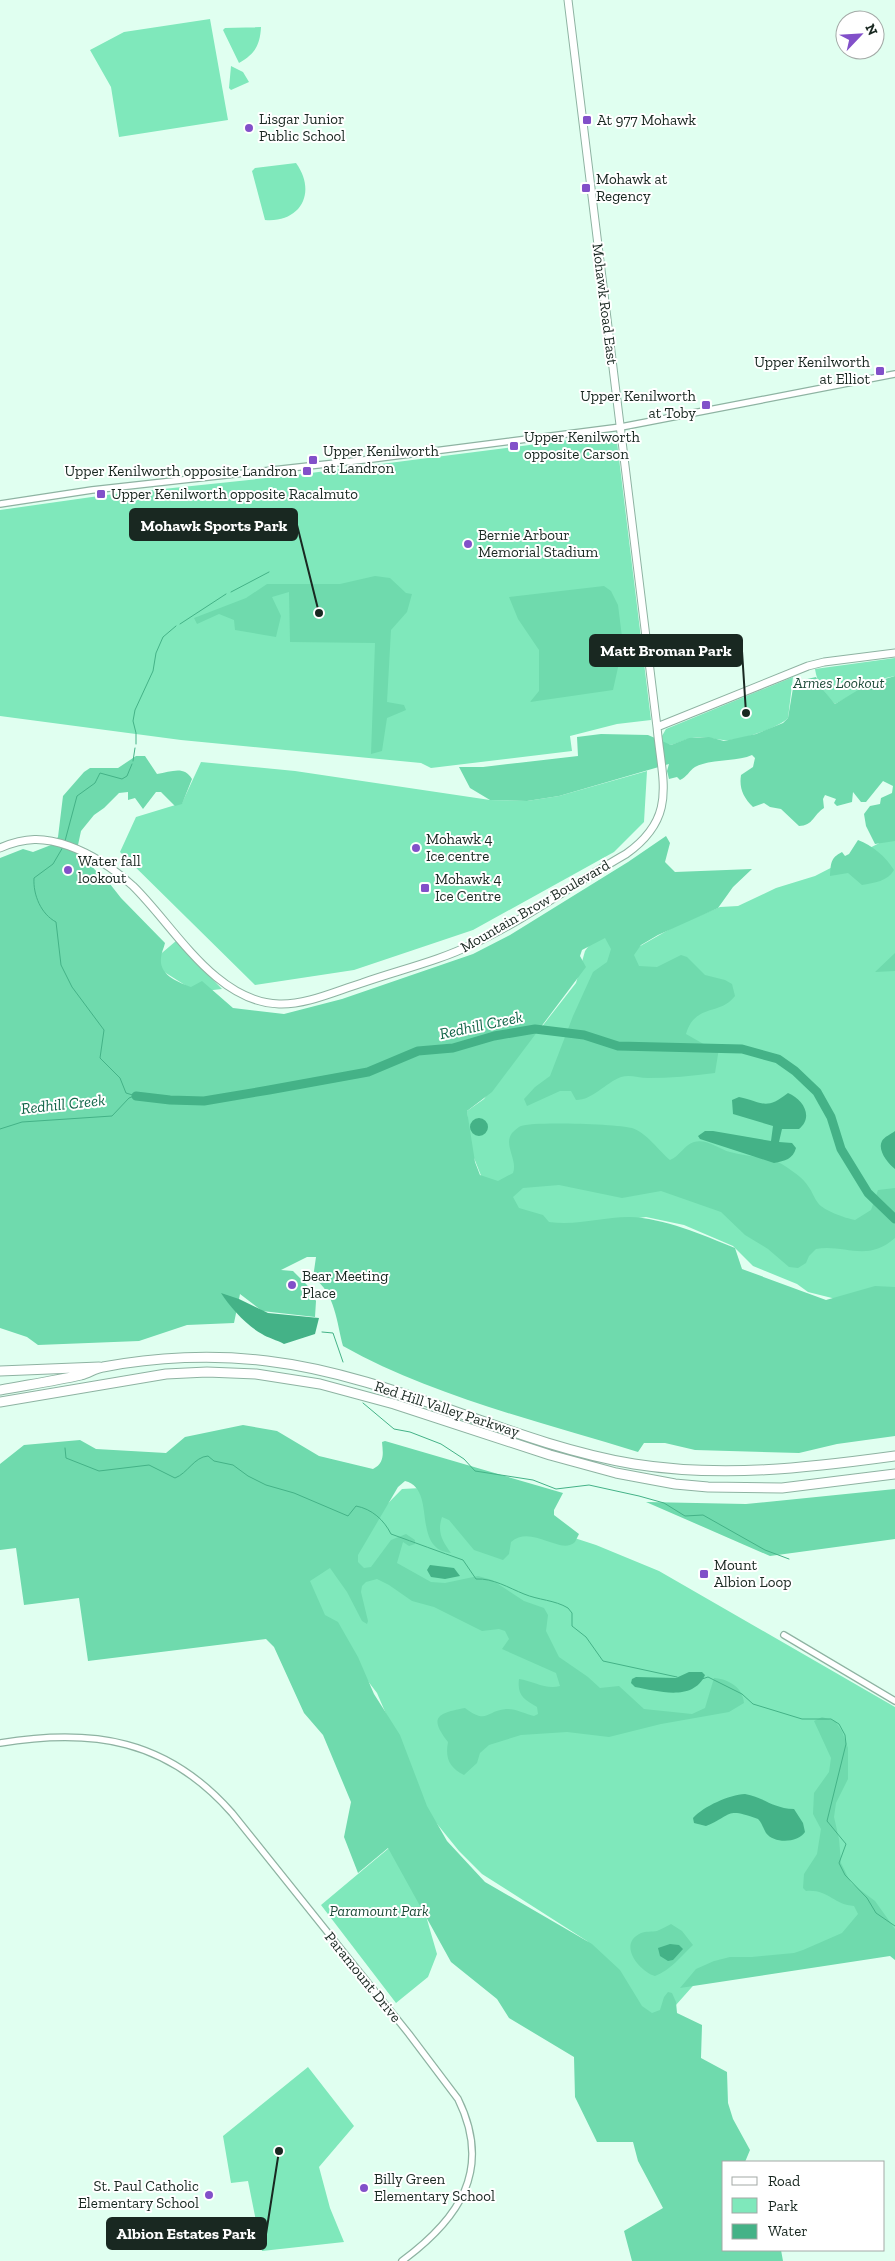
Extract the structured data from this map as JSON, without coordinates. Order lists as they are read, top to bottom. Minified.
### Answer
{"streets":{"highway":["Red Hill Valley Parkway"],"main road":["Mohawk Road East","Mountain Brow Boulevard"],"street":["Paramount Drive"]},"crossings":[["Mohawk Road East","Mountain Brow Boulevard"]],"water":["Redhill Creek"],"parks":["Armes Lookout","Paramount Park"],"places":{"transit":["At 977 Mohawk","Mohawk at Regency","Upper Kenilworth at Elliot","Upper Kenilworth at Toby","Upper Kenilworth opposite Carson","Upper Kenilworth at Landron","Upper Kenilworth opposite Landron","Upper Kenilworth opposite Racalmuto","Mohawk 4 Ice Centre","Mount Albion Loop"],"other":["Lisgar Junior Public School","Bernie Arbour Memorial Stadium","Mohawk Sports Park","Matt Broman Park","Mohawk 4 Ice centre","Water fall lookout","Bear Meeting Place","Albion Estates Park","Billy Green Elementary School","St. Paul Catholic Elementary School"]},"legend":["Road","Park","Water"],"north":"top right"}
